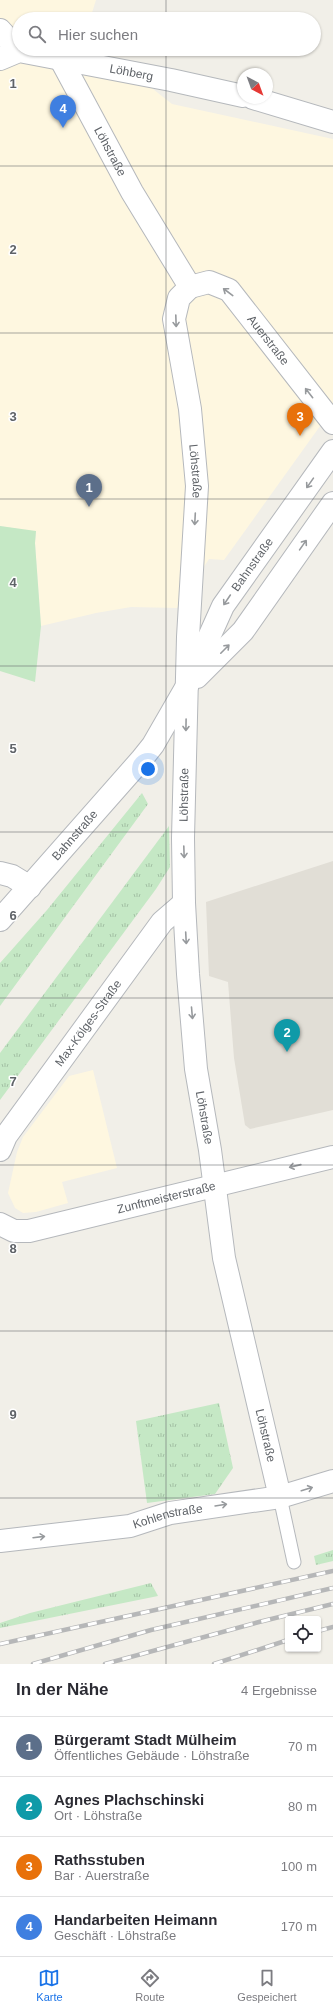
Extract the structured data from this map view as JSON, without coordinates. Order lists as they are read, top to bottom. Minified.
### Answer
{"streets":{"street":["Löhberg","Löhstraße","Auerstraße","Bahnstraße","Max-Kölges-Straße","Zunftmeisterstraße","Kohlenstraße"]},"crossings":[["Löhberg","Löhstraße"],["Löhstraße","Auerstraße"],["Löhstraße","Bahnstraße"],["Löhstraße","Max-Kölges-Straße"],["Löhstraße","Zunftmeisterstraße"],["Löhstraße","Kohlenstraße"]],"one_way":["Löhstraße","Auerstraße","Zunftmeisterstraße","Kohlenstraße"],"north":"bottom right","page":{"search":"Hier suchen","pins":["4","3","1","2"],"heading":["In der Nähe","4 Ergebnisse"],"list":[{"mark":"1","name":"Bürgeramt Stadt Mülheim","note":"Öffentliches Gebäude · Löhstraße","value":"70 m"},{"mark":"2","name":"Agnes Plachschinski","note":"Ort · Löhstraße","value":"80 m"},{"mark":"3","name":"Rathsstuben","note":"Bar · Auerstraße","value":"100 m"},{"mark":"4","name":"Handarbeiten Heimann","note":"Geschäft · Löhstraße","value":"170 m"}],"nav":["Karte","Route","Gespeichert"]},"grid":{"rows":["1","2","3","4","5","6","7","8","9"]}}
